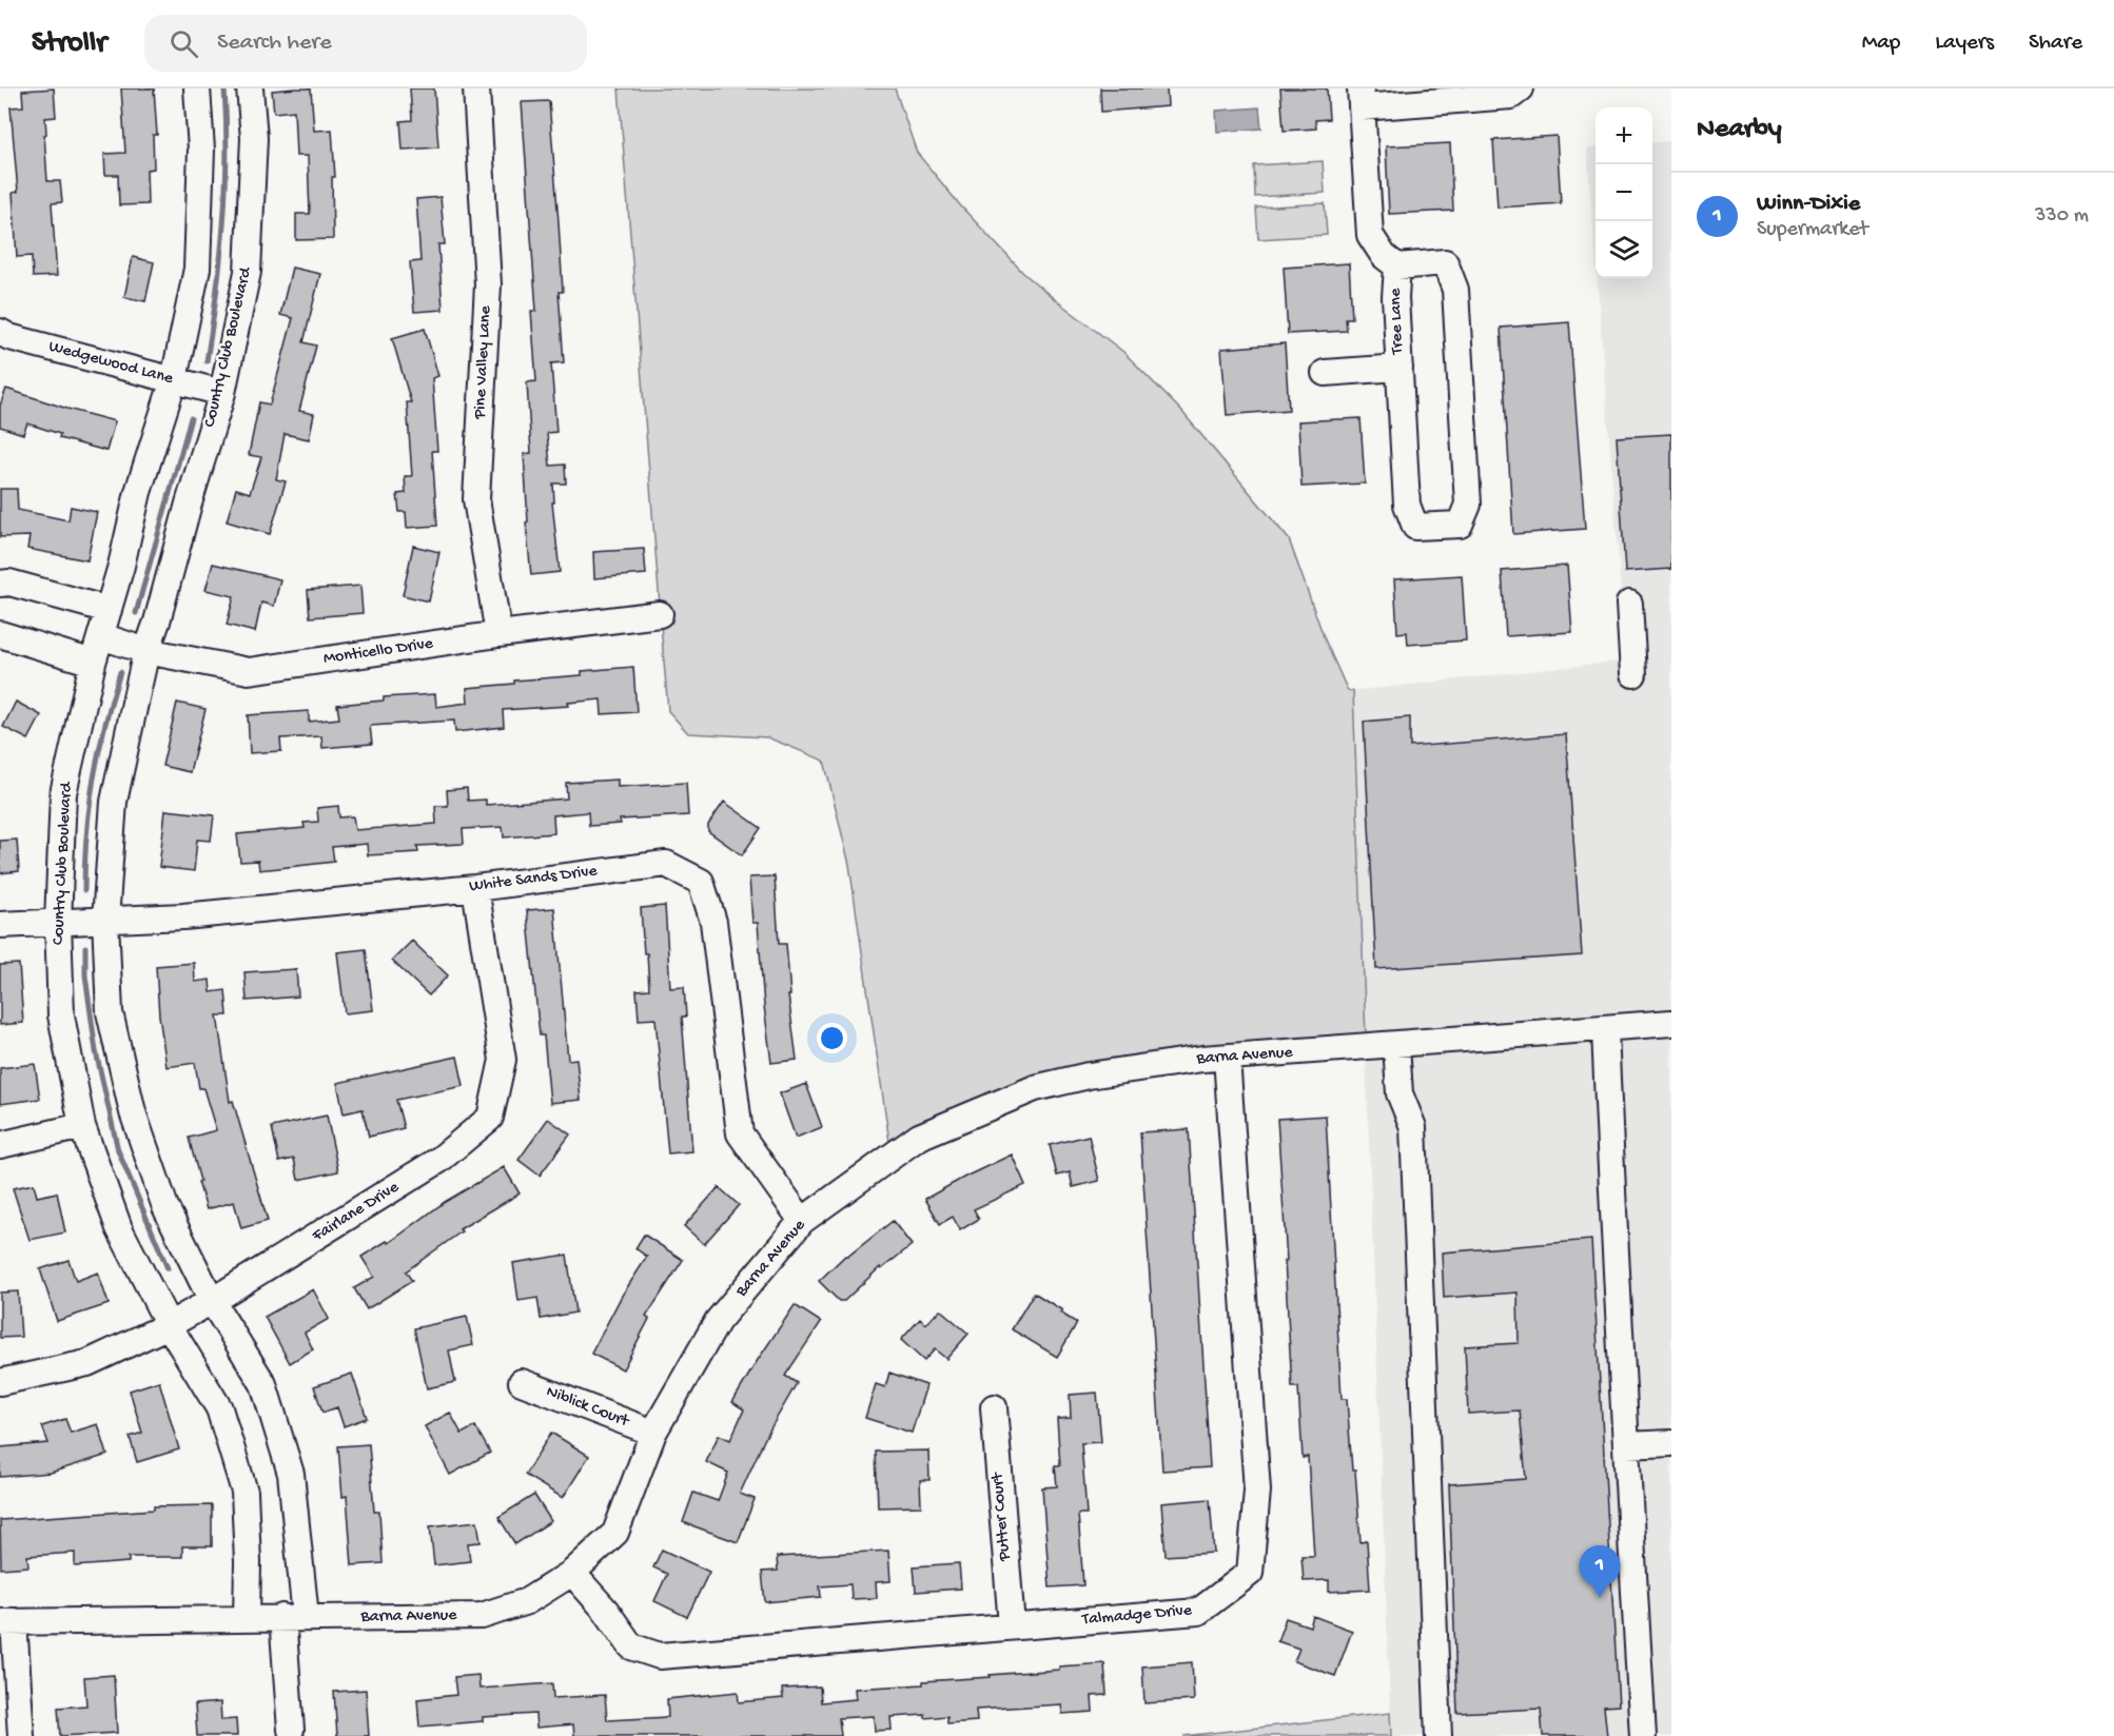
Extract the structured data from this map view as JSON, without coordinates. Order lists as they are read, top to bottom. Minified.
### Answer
{"streets":{"street":["Tree Lane","Country Club Boulevard","Pine Valley Lane","Wedgewood Lane","Monticello Drive","White Sands Drive","Barna Avenue","Fairlane Drive","Niblick Court","Putter Court","Talmadge Drive"]},"crossings":[["Country Club Boulevard","Wedgewood Lane"],["Country Club Boulevard","Monticello Drive"],["Country Club Boulevard","White Sands Drive"],["Country Club Boulevard","Barna Avenue"],["Country Club Boulevard","Fairlane Drive"],["Pine Valley Lane","Monticello Drive"],["White Sands Drive","Barna Avenue"],["White Sands Drive","Fairlane Drive"],["Barna Avenue","Niblick Court"],["Barna Avenue","Talmadge Drive"],["Putter Court","Talmadge Drive"]],"page":{"header":"Strollr","search":"Search here","nav":["Map","Layers","Share"],"heading":"Nearby","map_buttons":["+","−"],"list":[{"mark":"1","name":"Winn-Dixie","note":"Supermarket","value":"330 m"}],"pins":"1"}}
